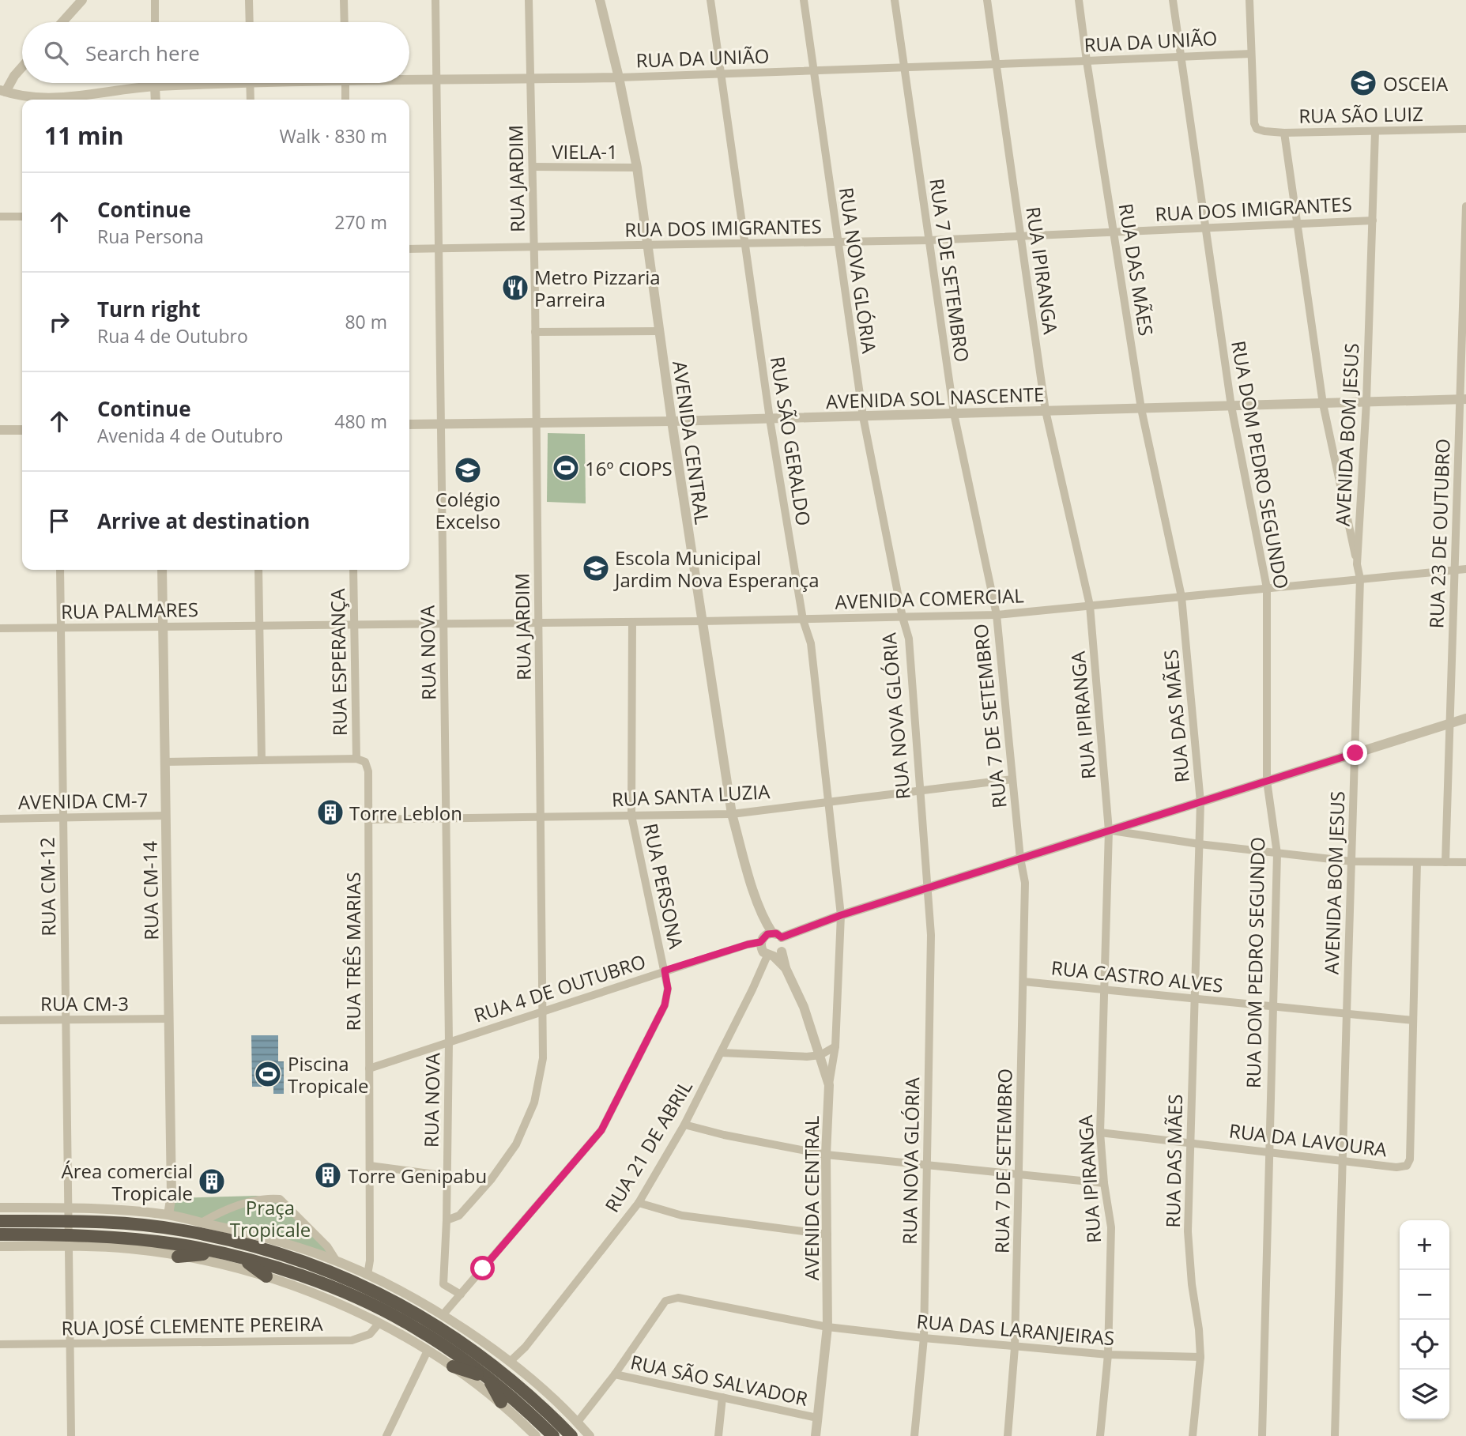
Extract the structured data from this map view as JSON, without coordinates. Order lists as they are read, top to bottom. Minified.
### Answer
{"streets":{"street":["RUA DA UNIÃO","RUA SÃO LUIZ","VIELA-1","RUA JARDIM","RUA DOS IMIGRANTES","RUA DAS MÃES","RUA NOVA GLÓRIA","RUA 7 DE SETEMBRO","RUA IPIRANGA","AVENIDA SOL NASCENTE","AVENIDA BOM JESUS","RUA SÃO GERALDO","AVENIDA CENTRAL","RUA DOM PEDRO SEGUNDO","RUA 23 DE OUTUBRO","AVENIDA COMERCIAL","RUA PALMARES","RUA NOVA","RUA ESPERANÇA","RUA SANTA LUZIA","AVENIDA CM-7","RUA PERSONA","RUA CM-12","RUA CM-14","RUA TRÊS MARIAS","RUA CASTRO ALVES","RUA 4 DE OUTUBRO","RUA CM-3","RUA DA LAVOURA","RUA 21 DE ABRIL","RUA JOSÉ CLEMENTE PEREIRA","RUA DAS LARANJEIRAS","RUA SÃO SALVADOR"]},"crossings":[["RUA DA UNIÃO","RUA SÃO LUIZ"],["RUA DA UNIÃO","RUA JARDIM"],["RUA DA UNIÃO","RUA DAS MÃES"],["RUA DA UNIÃO","RUA NOVA GLÓRIA"],["RUA DA UNIÃO","RUA 7 DE SETEMBRO"],["RUA DA UNIÃO","RUA IPIRANGA"],["RUA DA UNIÃO","RUA SÃO GERALDO"],["RUA DA UNIÃO","AVENIDA CENTRAL"],["RUA DA UNIÃO","RUA DOM PEDRO SEGUNDO"],["RUA DA UNIÃO","RUA NOVA"],["RUA SÃO LUIZ","AVENIDA BOM JESUS"],["VIELA-1","RUA JARDIM"],["VIELA-1","AVENIDA CENTRAL"],["RUA JARDIM","RUA DOS IMIGRANTES"],["RUA JARDIM","AVENIDA SOL NASCENTE"],["RUA JARDIM","AVENIDA COMERCIAL"],["RUA JARDIM","RUA NOVA"],["RUA JARDIM","RUA SANTA LUZIA"],["RUA JARDIM","RUA 4 DE OUTUBRO"],["RUA DOS IMIGRANTES","RUA DAS MÃES"],["RUA DOS IMIGRANTES","RUA NOVA GLÓRIA"],["RUA DOS IMIGRANTES","RUA 7 DE SETEMBRO"],["RUA DOS IMIGRANTES","RUA IPIRANGA"],["RUA DOS IMIGRANTES","AVENIDA BOM JESUS"],["RUA DOS IMIGRANTES","RUA SÃO GERALDO"],["RUA DOS IMIGRANTES","AVENIDA CENTRAL"],["RUA DOS IMIGRANTES","RUA DOM PEDRO SEGUNDO"],["RUA DOS IMIGRANTES","RUA NOVA"],["RUA DAS MÃES","AVENIDA SOL NASCENTE"],["RUA DAS MÃES","AVENIDA COMERCIAL"],["RUA DAS MÃES","RUA CASTRO ALVES"],["RUA DAS MÃES","RUA DA LAVOURA"],["RUA DAS MÃES","RUA DAS LARANJEIRAS"],["RUA NOVA GLÓRIA","AVENIDA SOL NASCENTE"],["RUA NOVA GLÓRIA","AVENIDA COMERCIAL"],["RUA NOVA GLÓRIA","RUA SANTA LUZIA"],["RUA NOVA GLÓRIA","RUA DAS LARANJEIRAS"],["RUA 7 DE SETEMBRO","AVENIDA SOL NASCENTE"],["RUA 7 DE SETEMBRO","AVENIDA COMERCIAL"],["RUA 7 DE SETEMBRO","RUA SANTA LUZIA"],["RUA 7 DE SETEMBRO","RUA CASTRO ALVES"],["RUA 7 DE SETEMBRO","RUA DAS LARANJEIRAS"],["RUA IPIRANGA","AVENIDA SOL NASCENTE"],["RUA IPIRANGA","AVENIDA COMERCIAL"],["RUA IPIRANGA","RUA CASTRO ALVES"],["RUA IPIRANGA","RUA DA LAVOURA"],["RUA IPIRANGA","RUA DAS LARANJEIRAS"],["AVENIDA SOL NASCENTE","AVENIDA BOM JESUS"],["AVENIDA SOL NASCENTE","RUA SÃO GERALDO"],["AVENIDA SOL NASCENTE","AVENIDA CENTRAL"],["AVENIDA SOL NASCENTE","RUA DOM PEDRO SEGUNDO"],["AVENIDA SOL NASCENTE","RUA 23 DE OUTUBRO"],["AVENIDA SOL NASCENTE","RUA NOVA"],["AVENIDA BOM JESUS","AVENIDA COMERCIAL"],["AVENIDA BOM JESUS","RUA CASTRO ALVES"],["AVENIDA BOM JESUS","RUA DA LAVOURA"],["RUA SÃO GERALDO","AVENIDA CENTRAL"],["RUA SÃO GERALDO","AVENIDA COMERCIAL"],["RUA SÃO GERALDO","RUA SANTA LUZIA"],["AVENIDA CENTRAL","AVENIDA COMERCIAL"],["AVENIDA CENTRAL","RUA SANTA LUZIA"],["AVENIDA CENTRAL","RUA 4 DE OUTUBRO"],["AVENIDA CENTRAL","RUA 21 DE ABRIL"],["AVENIDA CENTRAL","RUA DAS LARANJEIRAS"],["AVENIDA CENTRAL","RUA SÃO SALVADOR"],["RUA DOM PEDRO SEGUNDO","AVENIDA COMERCIAL"],["RUA DOM PEDRO SEGUNDO","RUA CASTRO ALVES"],["RUA DOM PEDRO SEGUNDO","RUA DA LAVOURA"],["RUA 23 DE OUTUBRO","AVENIDA COMERCIAL"],["AVENIDA COMERCIAL","RUA PALMARES"],["AVENIDA COMERCIAL","RUA NOVA"],["AVENIDA COMERCIAL","RUA ESPERANÇA"],["AVENIDA COMERCIAL","RUA PERSONA"],["RUA PALMARES","RUA CM-12"],["RUA PALMARES","RUA CM-14"],["RUA NOVA","RUA SANTA LUZIA"],["RUA NOVA","RUA PERSONA"],["RUA NOVA","RUA 4 DE OUTUBRO"],["RUA ESPERANÇA","RUA TRÊS MARIAS"],["RUA SANTA LUZIA","RUA PERSONA"],["RUA SANTA LUZIA","RUA TRÊS MARIAS"],["AVENIDA CM-7","RUA CM-12"],["AVENIDA CM-7","RUA CM-14"],["RUA PERSONA","RUA 4 DE OUTUBRO"],["RUA CM-12","RUA CM-3"],["RUA CM-12","RUA JOSÉ CLEMENTE PEREIRA"],["RUA CM-14","RUA CM-3"],["RUA TRÊS MARIAS","RUA 4 DE OUTUBRO"],["RUA CASTRO ALVES","RUA DA LAVOURA"],["RUA DAS LARANJEIRAS","RUA SÃO SALVADOR"]],"parks":["Praça Tropicale"],"places":{"school or university":["OSCEIA","Colégio Excelso","Escola Municipal Jardim Nova Esperança"],"restaurant":["Metro Pizzaria Parreira"],"sports":["16º CIOPS","Piscina Tropicale"],"building":["Torre Leblon","Torre Genipabu","Área comercial Tropicale"]},"page":{"search":"Search here","heading":["11 min","Walk · 830 m"],"list":[["Continue","Rua Persona","270 m"],["Turn right","Rua 4 de Outubro","80 m"],["Continue","Avenida 4 de Outubro","480 m"],"Arrive at destination"],"map_buttons":["+","−"]}}
